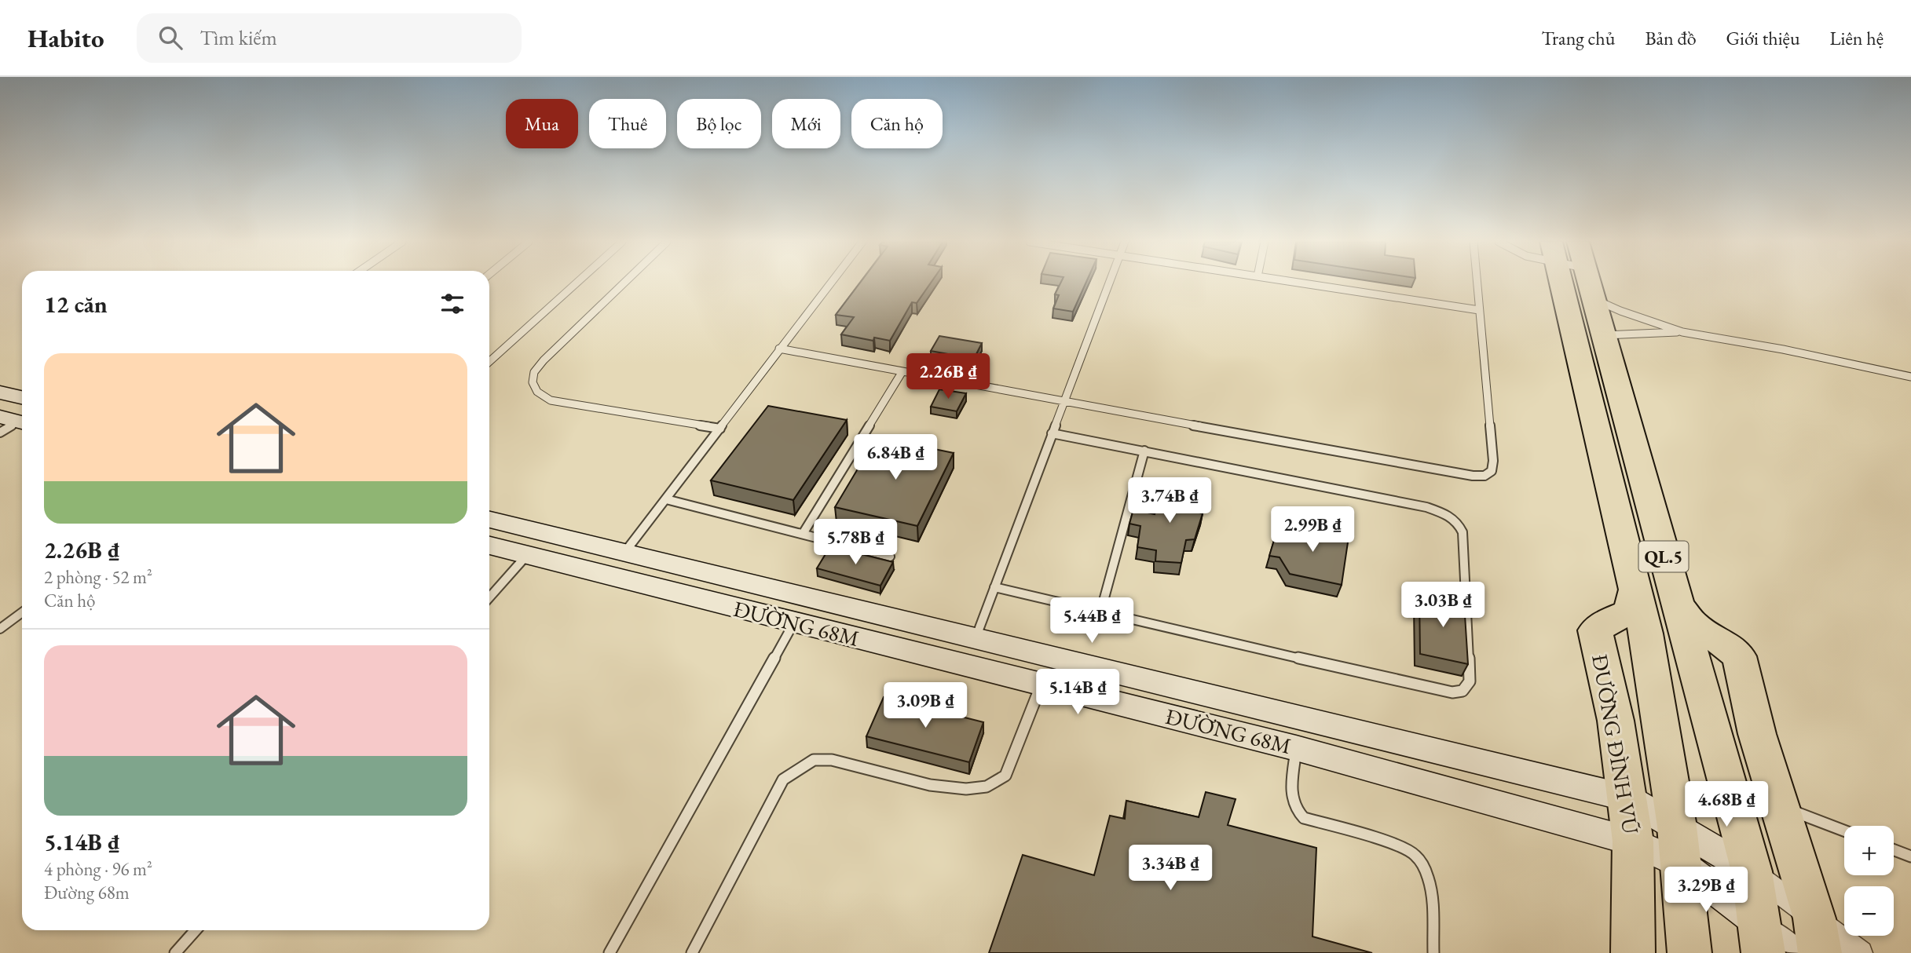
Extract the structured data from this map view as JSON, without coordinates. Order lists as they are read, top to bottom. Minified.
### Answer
{"streets":{"highway":["QL.5","ĐƯỜNG ĐÌNH VŨ"],"street":["ĐƯỜNG 68M"]},"crossings":[["QL.5","ĐƯỜNG 68M"],["QL.5","ĐƯỜNG ĐÌNH VŨ"],["ĐƯỜNG 68M","ĐƯỜNG ĐÌNH VŨ"]],"page":{"header":"Habito","search":"Tìm kiếm","nav":["Trang chủ","Bản đồ","Giới thiệu","Liên hệ"],"chip":["Mua","Thuê","Bộ lọc","Mới","Căn hộ"],"heading":"12 căn","list":[{"name":"2.26B ₫","note":"2 phòng · 52 m² · Căn hộ"},{"name":"5.14B ₫","note":"4 phòng · 96 m² · Đường 68m"}],"price":["2.26B ₫","6.84B ₫","3.74B ₫","2.99B ₫","5.78B ₫","3.03B ₫","5.44B ₫","5.14B ₫","3.09B ₫","4.68B ₫","3.34B ₫","3.29B ₫"],"map_buttons":["+","−"]}}
